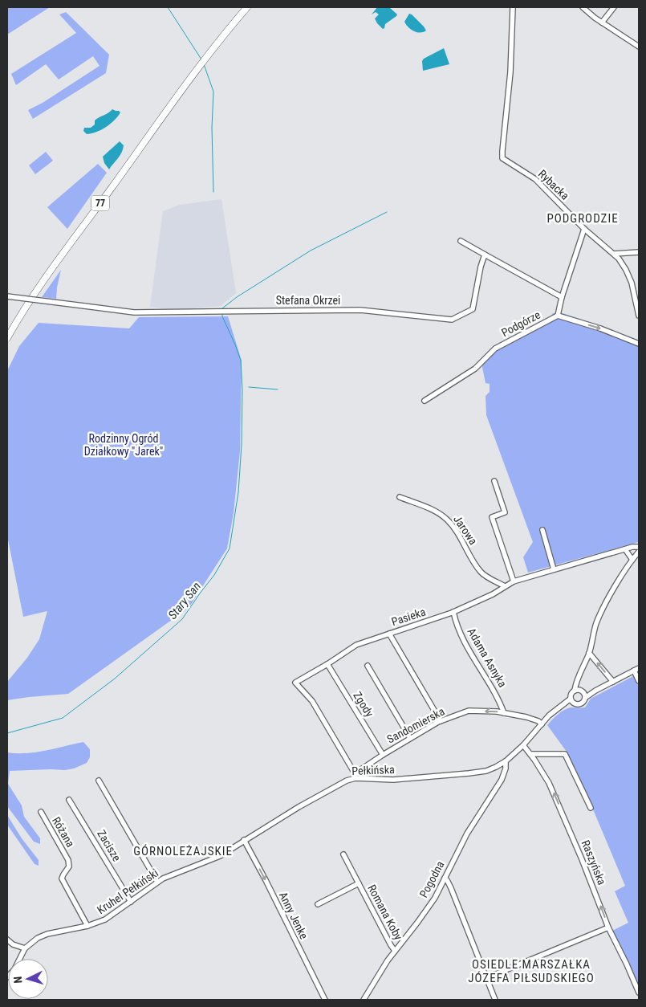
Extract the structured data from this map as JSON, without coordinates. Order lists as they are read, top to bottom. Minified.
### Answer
{"streets":{"main road":["77"],"street":["Rybacka","Stefana Okrzei","Podgórze","Jarowa","Pasieka","Adama Asnyka","Zgody","Sandomierska","Pełkińska","Różana","Zacisze","Raszyńska","Pogodna","Kruhel Pełkiński","Romana Koby","Anny Jenke"]},"crossings":[["Jarowa","Pasieka"],["Pasieka","Adama Asnyka"],["Pasieka","Zgody"],["Pasieka","Sandomierska"],["Pasieka","Pełkińska"],["Adama Asnyka","Sandomierska"],["Zgody","Sandomierska"],["Sandomierska","Pełkińska"],["Pełkińska","Raszyńska"],["Pełkińska","Pogodna"],["Pełkińska","Kruhel Pełkiński"],["Pełkińska","Anny Jenke"],["Różana","Kruhel Pełkiński"],["Zacisze","Kruhel Pełkiński"],["Pogodna","Romana Koby"]],"one_way":["Podgórze","Raszyńska","Anny Jenke"],"districts":["PODGRODZIE","GÓRNOLEŻAJSKIE","OSIEDLE MARSZAŁKA JÓZEFA PIŁSUDSKIEGO"],"water":["Stary San"],"parks":["Rodzinny Ogród Działkowy \"Jarek\""],"north":"left"}
